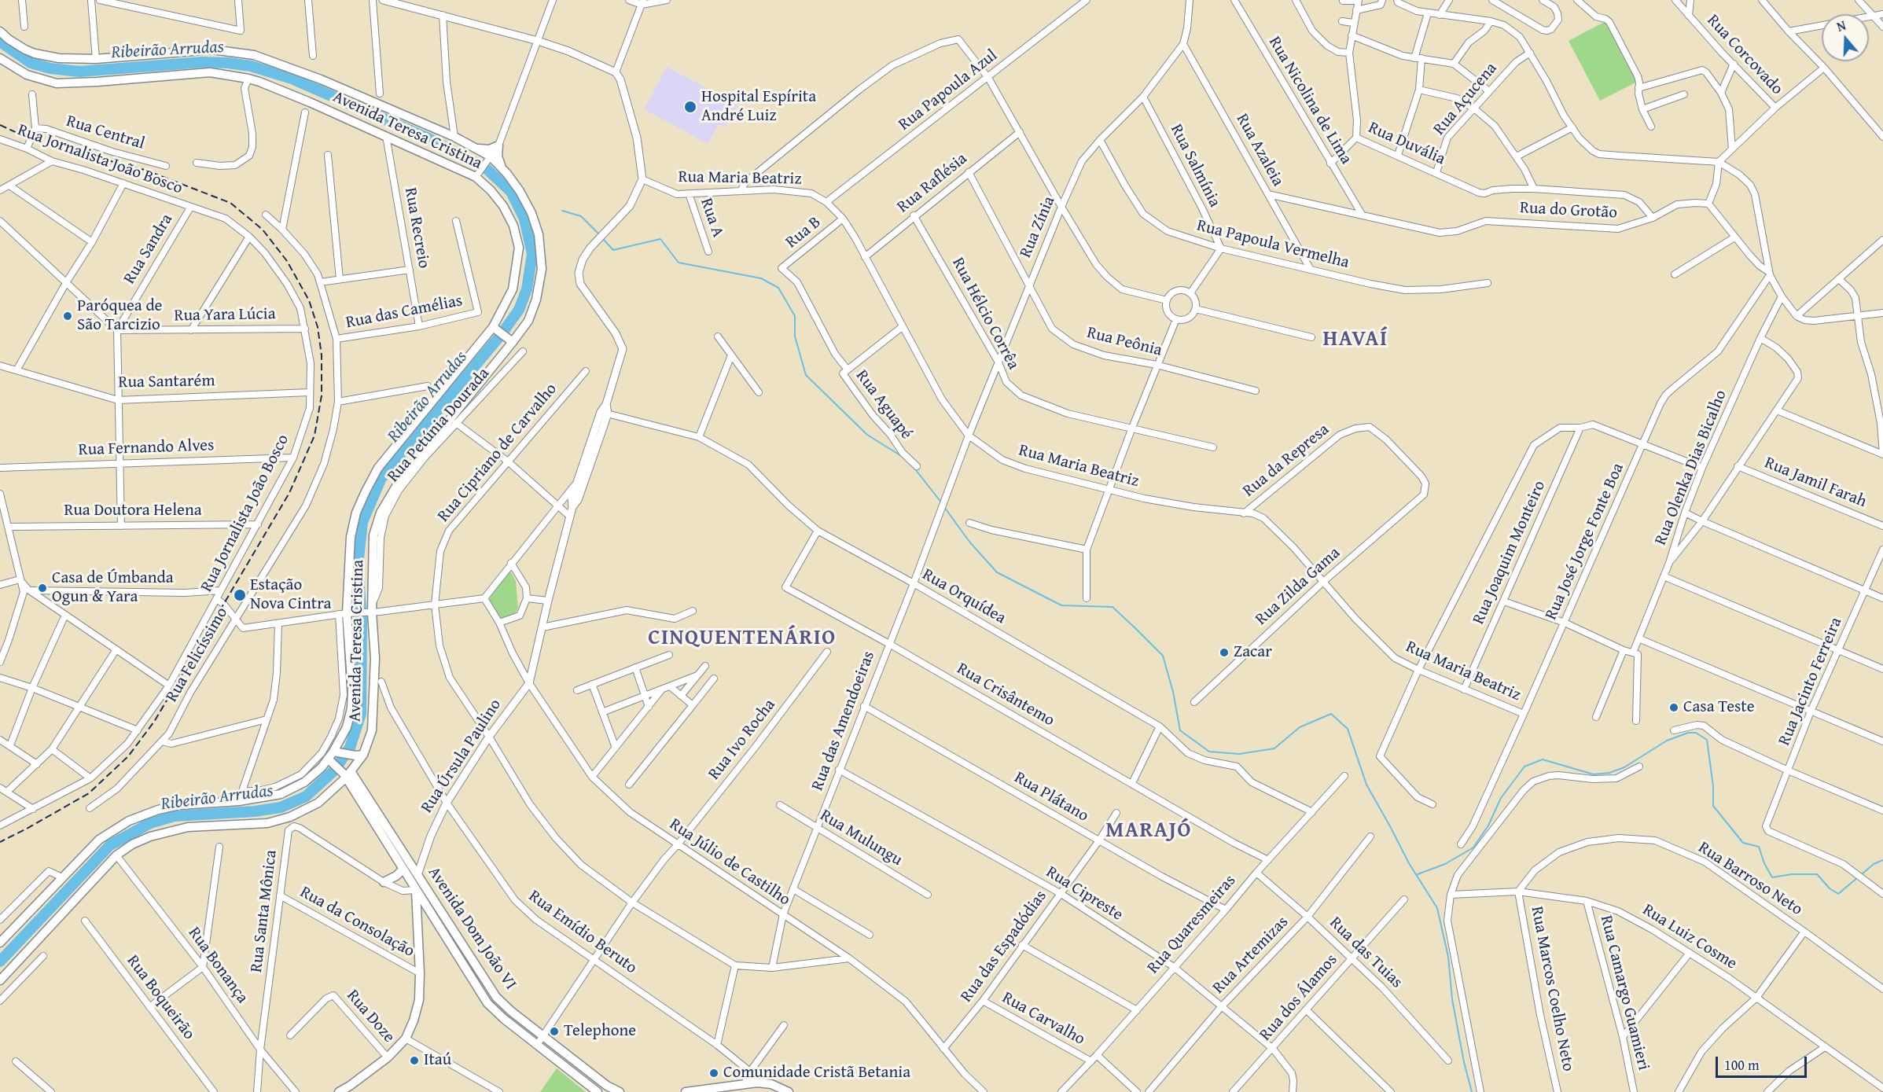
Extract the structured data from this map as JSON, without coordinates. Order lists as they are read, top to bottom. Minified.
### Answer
{"streets":{"main road":["Avenida Teresa Cristina","Rua Úrsula Paulino","Avenida Dom João VI"],"street":["Rua Corcovado","Rua Papoula Azul","Rua Açucena","Rua Nicolina de Lima","Rua Central","Rua Duvália","Rua Azaleia","Rua Jornalista João Bosco","Rua Salmínia","Rua Maria Beatriz","Rua Raflésia","Rua do Grotão","Rua A","Rua Zínia","Rua Recreio","Rua B","Rua Papoula Vermelha","Rua Sandra","Rua das Camélias","Rua Hélcio Corrêa","Rua Yara Lúcia","Rua Peônia","Rua Santarém","Rua Aguapé","Rua Petúnia Dourada","Rua Fernando Alves","Rua Cipriano de Carvalho","Rua da Represa","Rua Olenka Dias Bicalho","Rua Jamil Farah","Rua Doutora Helena","Rua José Jorge Fonte Boa","Rua Joaquim Monteiro","Rua Zilda Gama","Rua Orquídea","Rua Felicíssimo","Rua Jacinto Ferreira","Rua Crisântemo","Rua das Amendoeiras","Rua Ivo Rocha","Rua Plátano","Rua Mulungu","Rua Júlio de Castilho","Rua Barroso Neto","Rua Cipreste","Rua Santa Mônica","Rua da Consolação","Rua Quaresmeiras","Rua Emídio Beruto","Rua Luiz Cosme","Rua das Espadódias","Rua das Tuias","Rua Artemizas","Rua Bonança","Rua Marcos Coelho Neto","Rua Camargo Guamieri","Rua Boqueirão","Rua dos Álamos","Rua Doze","Rua Carvalho"]},"crossings":[["Rua Papoula Azul","Rua Maria Beatriz"],["Rua Açucena","Rua Duvália"],["Rua Nicolina de Lima","Rua Duvália"],["Rua Nicolina de Lima","Rua do Grotão"],["Avenida Teresa Cristina","Rua Recreio"],["Avenida Teresa Cristina","Rua Petúnia Dourada"],["Avenida Teresa Cristina","Avenida Dom João VI"],["Avenida Teresa Cristina","Rua Bonança"],["Rua Azaleia","Rua do Grotão"],["Rua Azaleia","Rua Zínia"],["Rua Azaleia","Rua Papoula Vermelha"],["Rua Jornalista João Bosco","Rua Sandra"],["Rua Jornalista João Bosco","Rua Yara Lúcia"],["Rua Jornalista João Bosco","Rua Santarém"],["Rua Jornalista João Bosco","Rua Fernando Alves"],["Rua Jornalista João Bosco","Rua Doutora Helena"],["Rua Salmínia","Rua Zínia"],["Rua Salmínia","Rua Papoula Vermelha"],["Rua Maria Beatriz","Rua Raflésia"],["Rua Maria Beatriz","Rua A"],["Rua Maria Beatriz","Rua Zínia"],["Rua Maria Beatriz","Rua B"],["Rua Maria Beatriz","Rua Aguapé"],["Rua Maria Beatriz","Rua da Represa"],["Rua Maria Beatriz","Rua José Jorge Fonte Boa"],["Rua Maria Beatriz","Rua Joaquim Monteiro"],["Rua Maria Beatriz","Rua Zilda Gama"],["Rua Maria Beatriz","Rua Úrsula Paulino"],["Rua Raflésia","Rua Hélcio Corrêa"],["Rua Raflésia","Rua Peônia"],["Rua Zínia","Rua Papoula Vermelha"],["Rua Zínia","Rua Hélcio Corrêa"],["Rua Zínia","Rua Peônia"],["Rua Zínia","Rua das Amendoeiras"],["Rua Recreio","Rua das Camélias"],["Rua B","Rua Aguapé"],["Rua Sandra","Rua Yara Lúcia"],["Rua das Camélias","Rua Felicíssimo"],["Rua Cipriano de Carvalho","Rua das Amendoeiras"],["Rua Cipriano de Carvalho","Rua Ivo Rocha"],["Rua Cipriano de Carvalho","Rua Úrsula Paulino"],["Rua Cipriano de Carvalho","Rua Júlio de Castilho"],["Rua da Represa","Rua Zilda Gama"],["Rua Orquídea","Rua Crisântemo"],["Rua Orquídea","Rua das Amendoeiras"],["Rua Orquídea","Rua Úrsula Paulino"],["Rua Orquídea","Rua Quaresmeiras"],["Rua Crisântemo","Rua das Amendoeiras"],["Rua Crisântemo","Rua Quaresmeiras"],["Rua das Amendoeiras","Rua Plátano"],["Rua das Amendoeiras","Rua Mulungu"],["Rua das Amendoeiras","Rua Júlio de Castilho"],["Rua das Amendoeiras","Rua Cipreste"],["Rua Ivo Rocha","Rua Júlio de Castilho"],["Rua Ivo Rocha","Avenida Dom João VI"],["Rua Ivo Rocha","Rua Emídio Beruto"],["Rua Úrsula Paulino","Rua Júlio de Castilho"],["Rua Úrsula Paulino","Rua da Consolação"],["Rua Úrsula Paulino","Avenida Dom João VI"],["Rua Úrsula Paulino","Rua Emídio Beruto"],["Rua Úrsula Paulino","Rua Doze"],["Rua Plátano","Rua Quaresmeiras"],["Rua Plátano","Rua das Espadódias"],["Rua Júlio de Castilho","Rua das Espadódias"],["Rua Barroso Neto","Rua Luiz Cosme"],["Rua Barroso Neto","Rua Marcos Coelho Neto"],["Rua Cipreste","Rua Quaresmeiras"],["Rua Cipreste","Rua das Espadódias"],["Rua Cipreste","Rua Artemizas"],["Rua Cipreste","Rua dos Álamos"],["Rua Santa Mônica","Rua da Consolação"],["Rua Santa Mônica","Rua Bonança"],["Rua Quaresmeiras","Rua das Tuias"],["Rua Quaresmeiras","Rua Carvalho"],["Rua Luiz Cosme","Rua Marcos Coelho Neto"],["Rua Luiz Cosme","Rua Camargo Guamieri"],["Rua das Espadódias","Rua Carvalho"],["Rua das Tuias","Rua Artemizas"],["Rua das Tuias","Rua dos Álamos"]],"districts":["HAVAÍ","CINQUENTENÁRIO","MARAJÓ"],"water":["Ribeirão Arrudas"],"places":["Hospital Espírita André Luiz","Paróquea de São Tarcizio","Casa de Úmbanda Ogun & Yara","Estação Nova Cintra","Zacar","Casa Teste","Telephone","Itaú","Comunidade Cristã Betania"],"scale_bar":"100 m","north":"top"}
